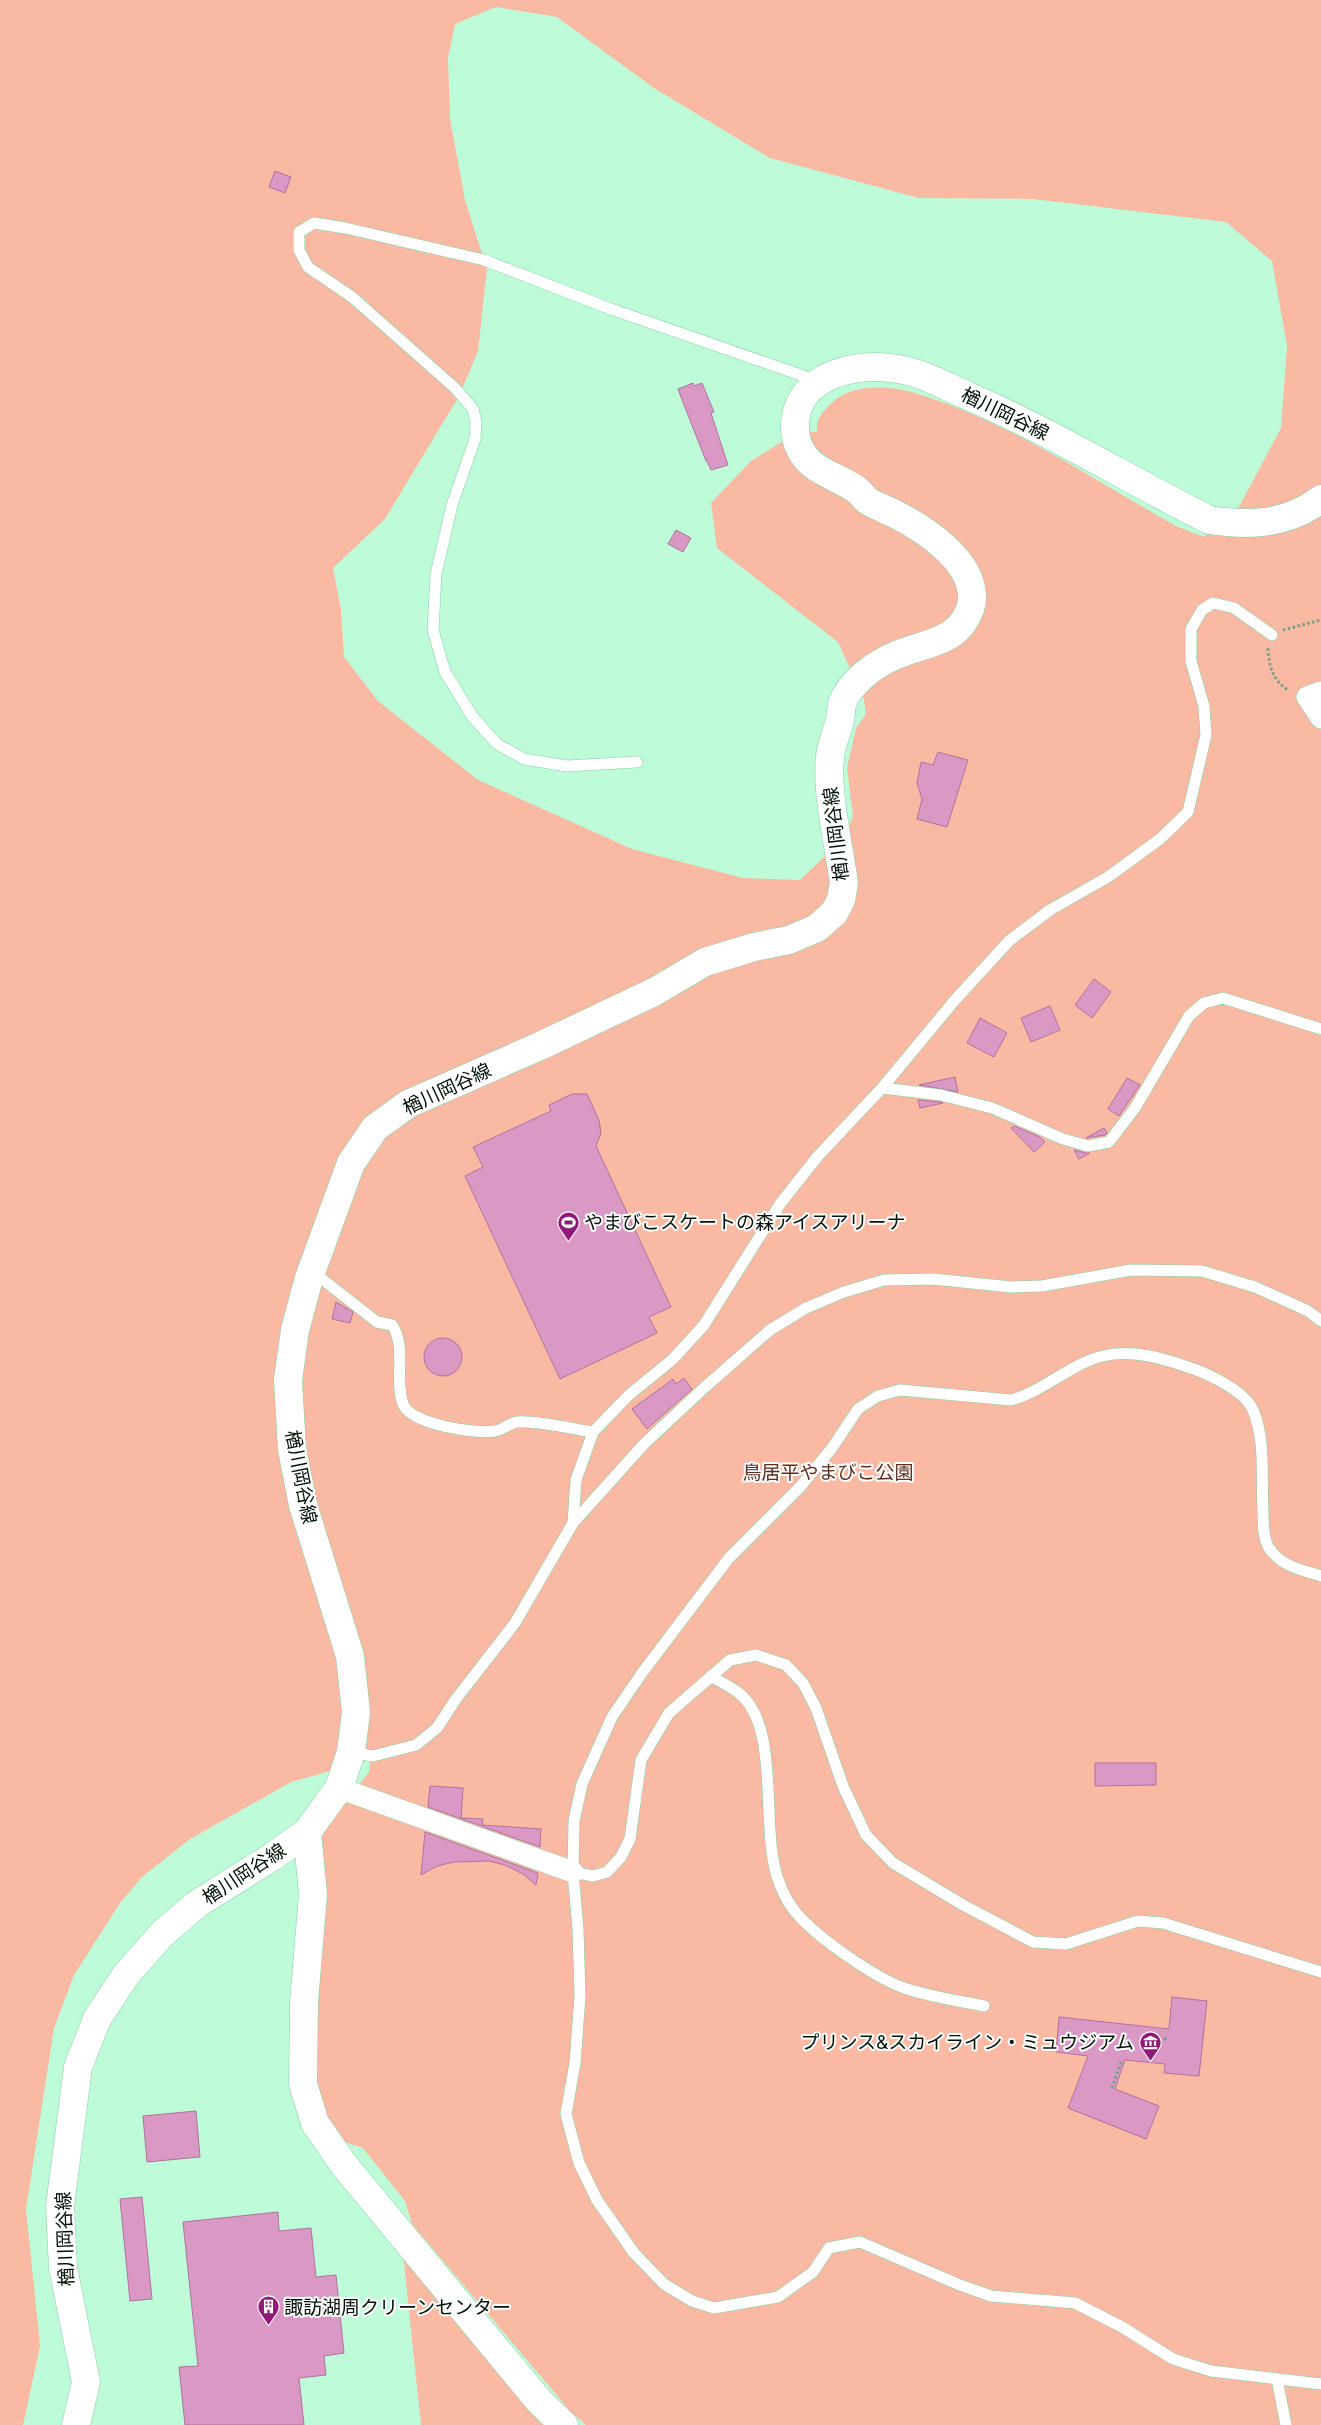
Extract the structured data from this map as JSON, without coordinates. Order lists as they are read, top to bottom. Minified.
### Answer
{"streets":{"main road":["楢川岡谷線"]},"parks":["鳥居平やまびこ公園"],"places":{"sports":["やまびこスケートの森アイスアリーナ"],"museum":["プリンス&スカイライン・ミュウジアム"],"building":["諏訪湖周クリーンセンター"]}}
